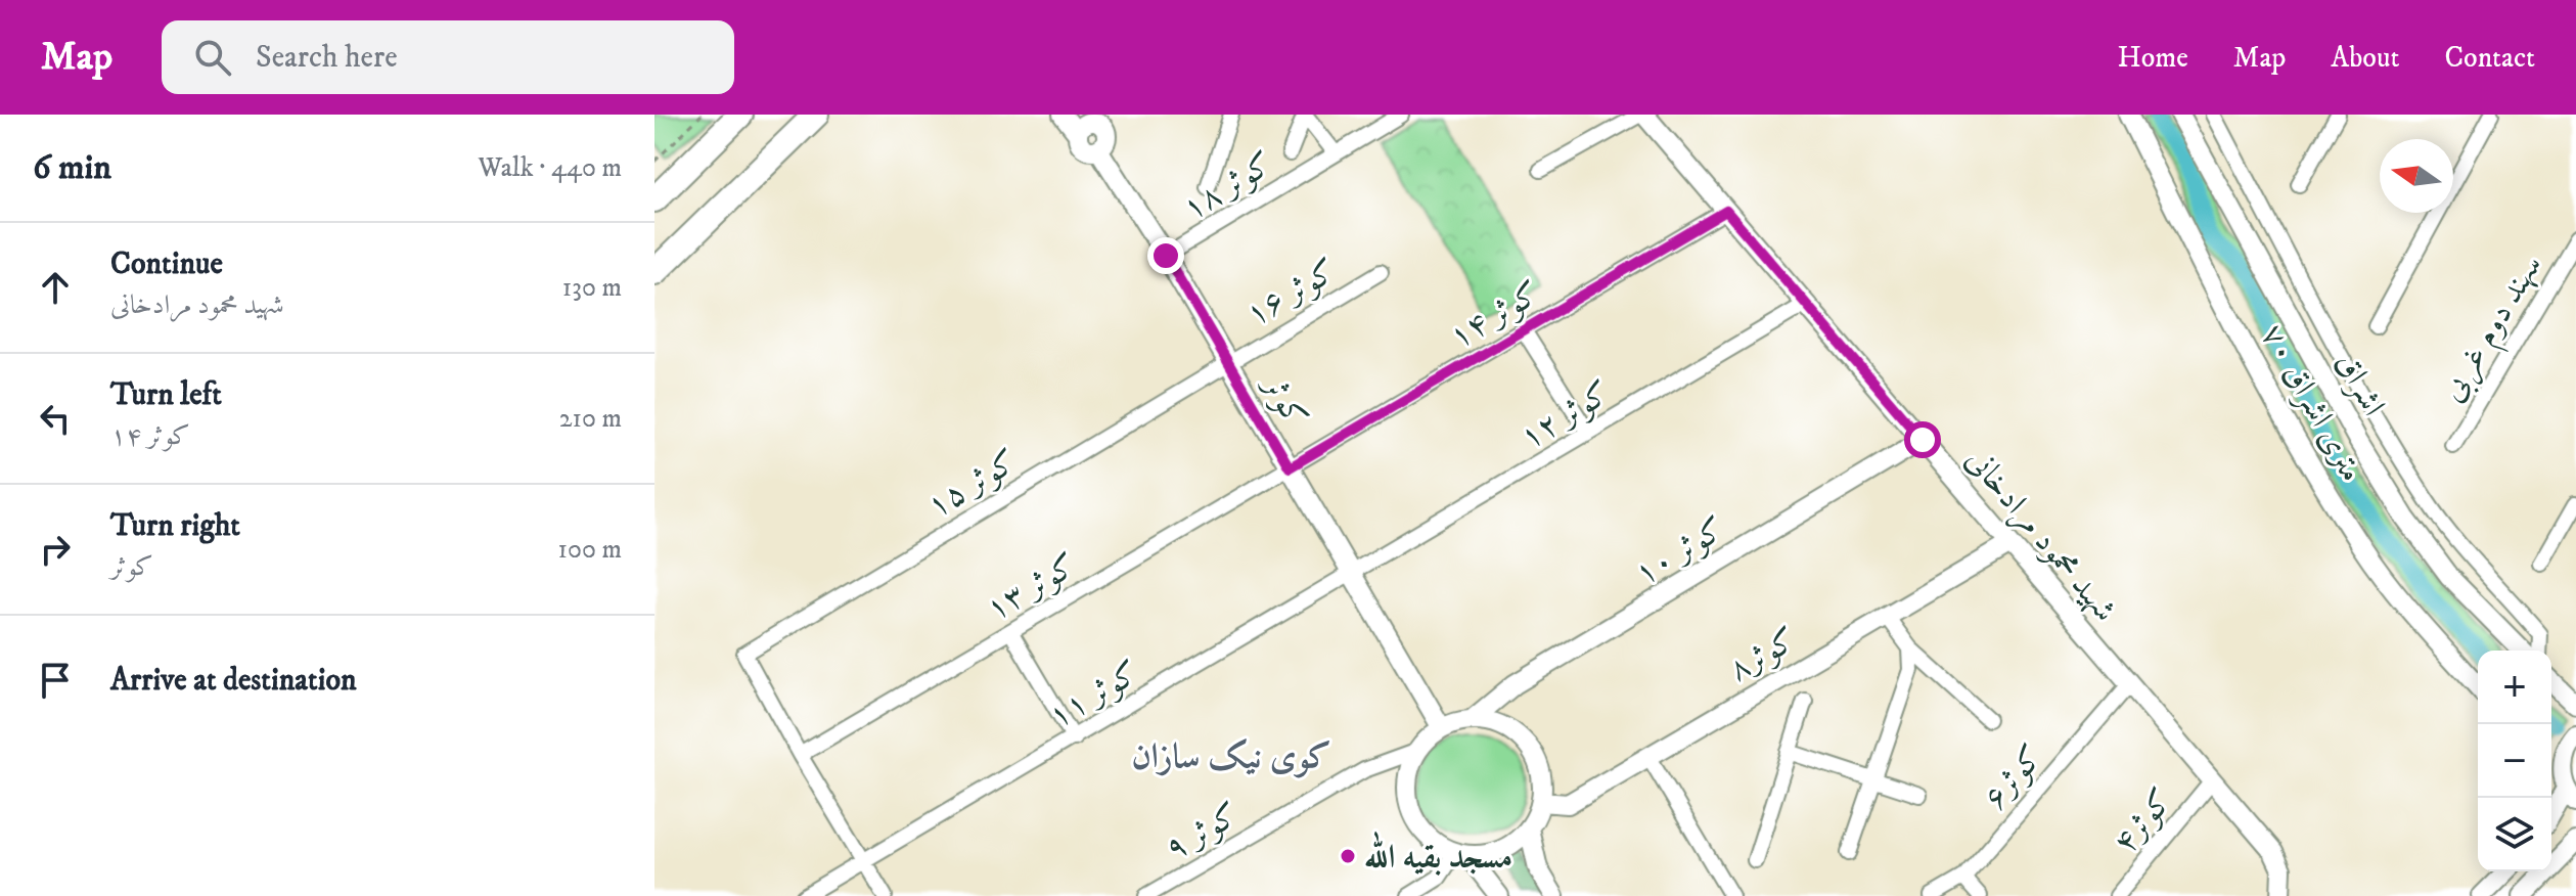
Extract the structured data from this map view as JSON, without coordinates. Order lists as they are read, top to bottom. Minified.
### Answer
{"streets":{"main road":["اشراق","کوثر","۷۰ متری اشراق","شهید محمود مرادخانی","کوثر ۱۰","کوثر۸"],"street":["کوثر ۱۸","کوثر ۱۶","کوثر ۱۴","سهند دوم غربی","کوثر ۱۲","۱۵ کوثر","کوثر ۱۳","کوثر ۱۱","کوثر۶","کوثر۴","کوثر ۹"]},"crossings":[["کوثر ۱۸","کوثر"],["کوثر ۱۶","کوثر"],["کوثر ۱۶","۱۵ کوثر"],["کوثر ۱۴","کوثر"],["کوثر ۱۴","شهید محمود مرادخانی"],["کوثر ۱۴","کوثر ۱۳"],["کوثر","کوثر ۱۲"],["کوثر","۱۵ کوثر"],["کوثر","کوثر ۱۰"],["کوثر","کوثر ۱۳"],["کوثر","کوثر۸"],["کوثر","کوثر ۱۱"],["کوثر","کوثر ۹"],["کوثر ۱۲","شهید محمود مرادخانی"],["کوثر ۱۲","کوثر ۱۱"],["۱۵ کوثر","کوثر ۱۳"],["شهید محمود مرادخانی","کوثر ۱۰"],["شهید محمود مرادخانی","کوثر۸"],["شهید محمود مرادخانی","کوثر۶"],["شهید محمود مرادخانی","کوثر۴"],["کوثر ۱۰","کوثر۸"],["کوثر ۱۰","کوثر ۹"],["کوثر۸","کوثر ۹"]],"districts":["کوی نیک سازان"],"places":["مسجد بقیه الله"],"north":"left","page":{"header":"Map","search":"Search here","nav":["Home","Map","About","Contact"],"heading":["6 min","Walk · 440 m"],"list":[["Continue","شهید محمود مرادخانی","130 m"],["Turn left","کوثر ۱۴","210 m"],["Turn right","کوثر","100 m"],"Arrive at destination"],"map_buttons":["+","−"]}}
